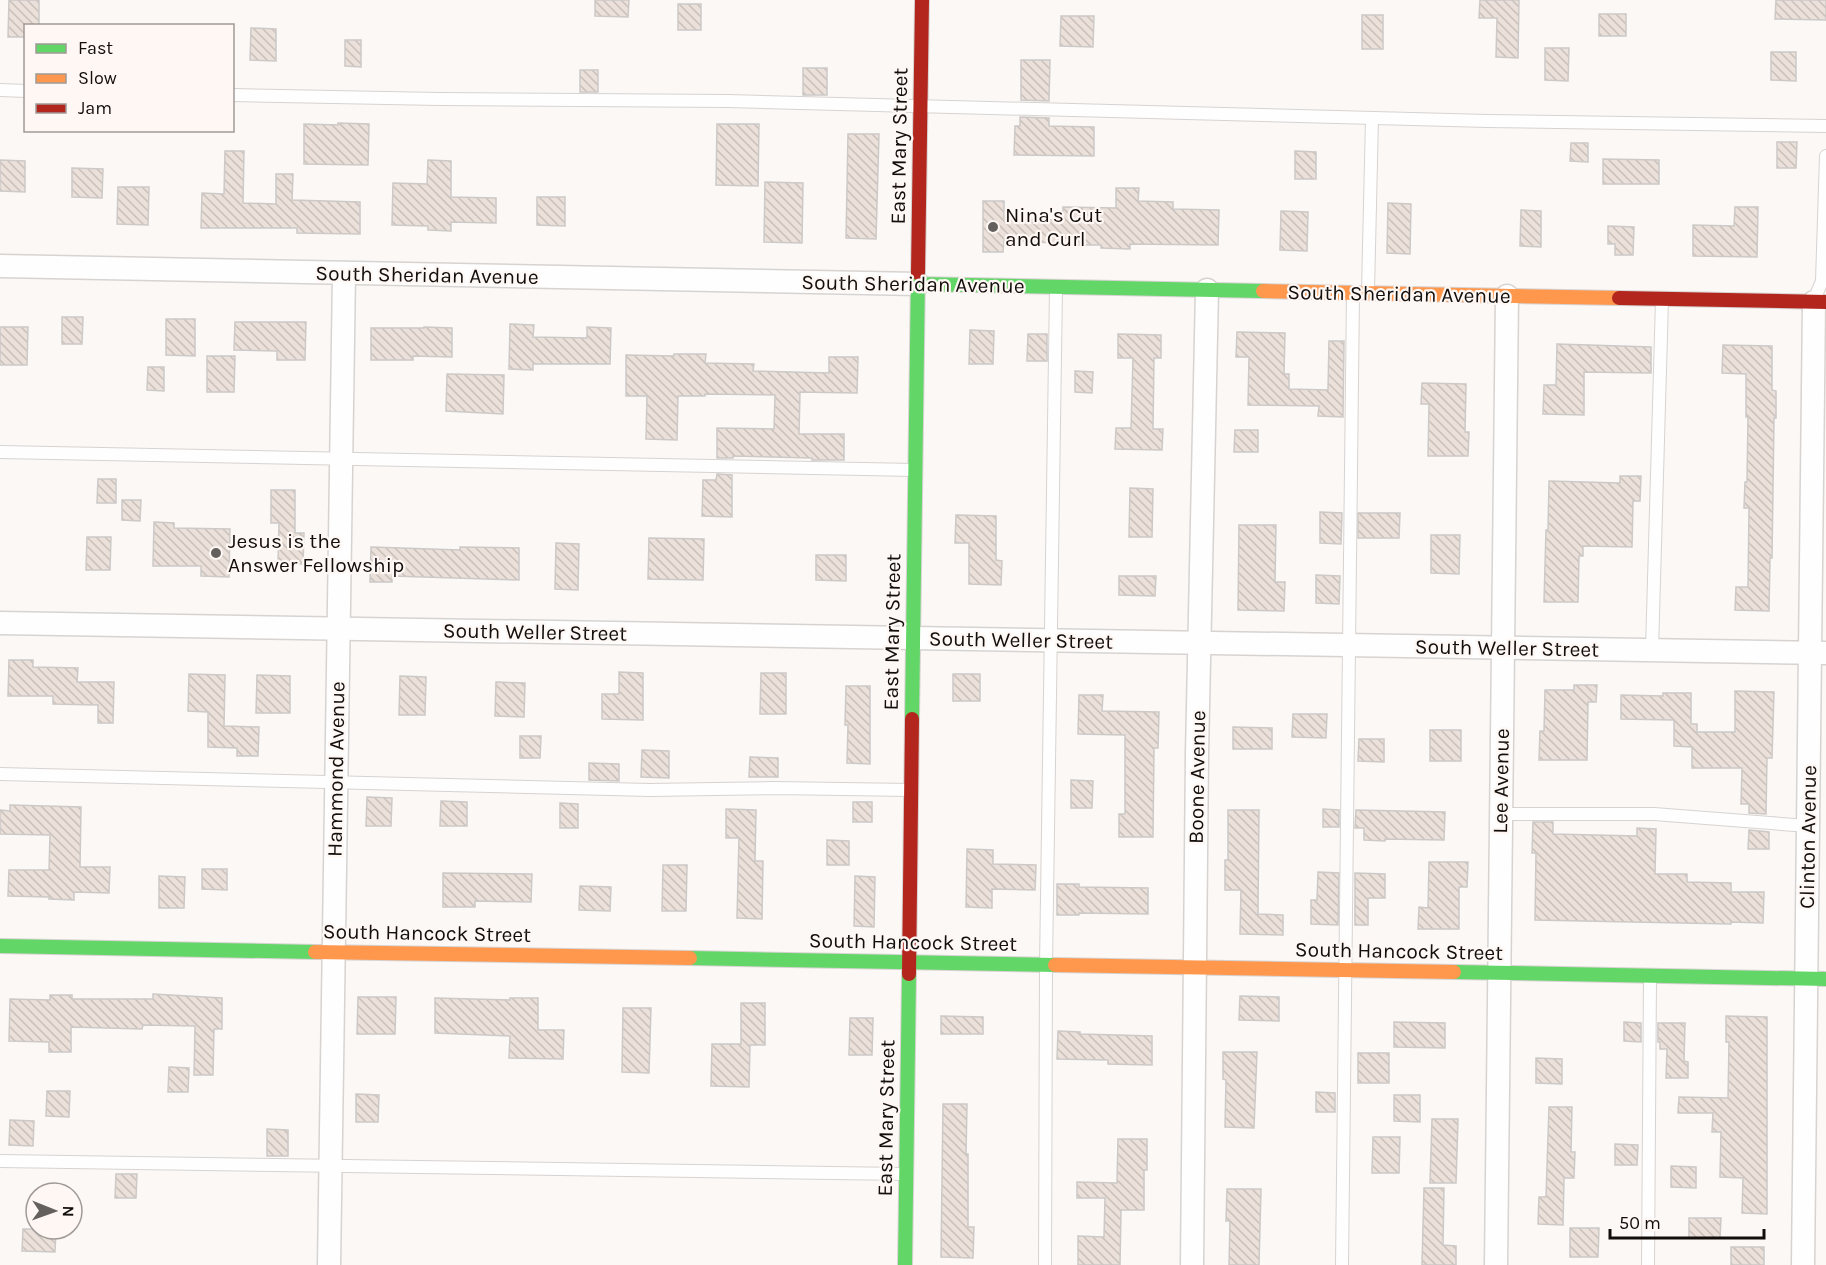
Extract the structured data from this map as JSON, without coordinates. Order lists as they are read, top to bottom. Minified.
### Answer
{"streets":{"street":["East Mary Street","South Sheridan Avenue","South Weller Street","Hammond Avenue","Boone Avenue","Lee Avenue","Clinton Avenue","South Hancock Street"]},"crossings":[["East Mary Street","South Sheridan Avenue"],["East Mary Street","South Weller Street"],["East Mary Street","South Hancock Street"],["South Sheridan Avenue","Hammond Avenue"],["South Sheridan Avenue","Boone Avenue"],["South Sheridan Avenue","Lee Avenue"],["South Sheridan Avenue","Clinton Avenue"],["South Weller Street","Hammond Avenue"],["South Weller Street","Boone Avenue"],["South Weller Street","Lee Avenue"],["South Weller Street","Clinton Avenue"],["Hammond Avenue","South Hancock Street"],["Boone Avenue","South Hancock Street"],["Lee Avenue","South Hancock Street"],["Clinton Avenue","South Hancock Street"]],"places":["Nina's Cut and Curl","Jesus is the Answer Fellowship"],"legend":["Fast","Slow","Jam"],"scale_bar":"50 m","north":"right"}
